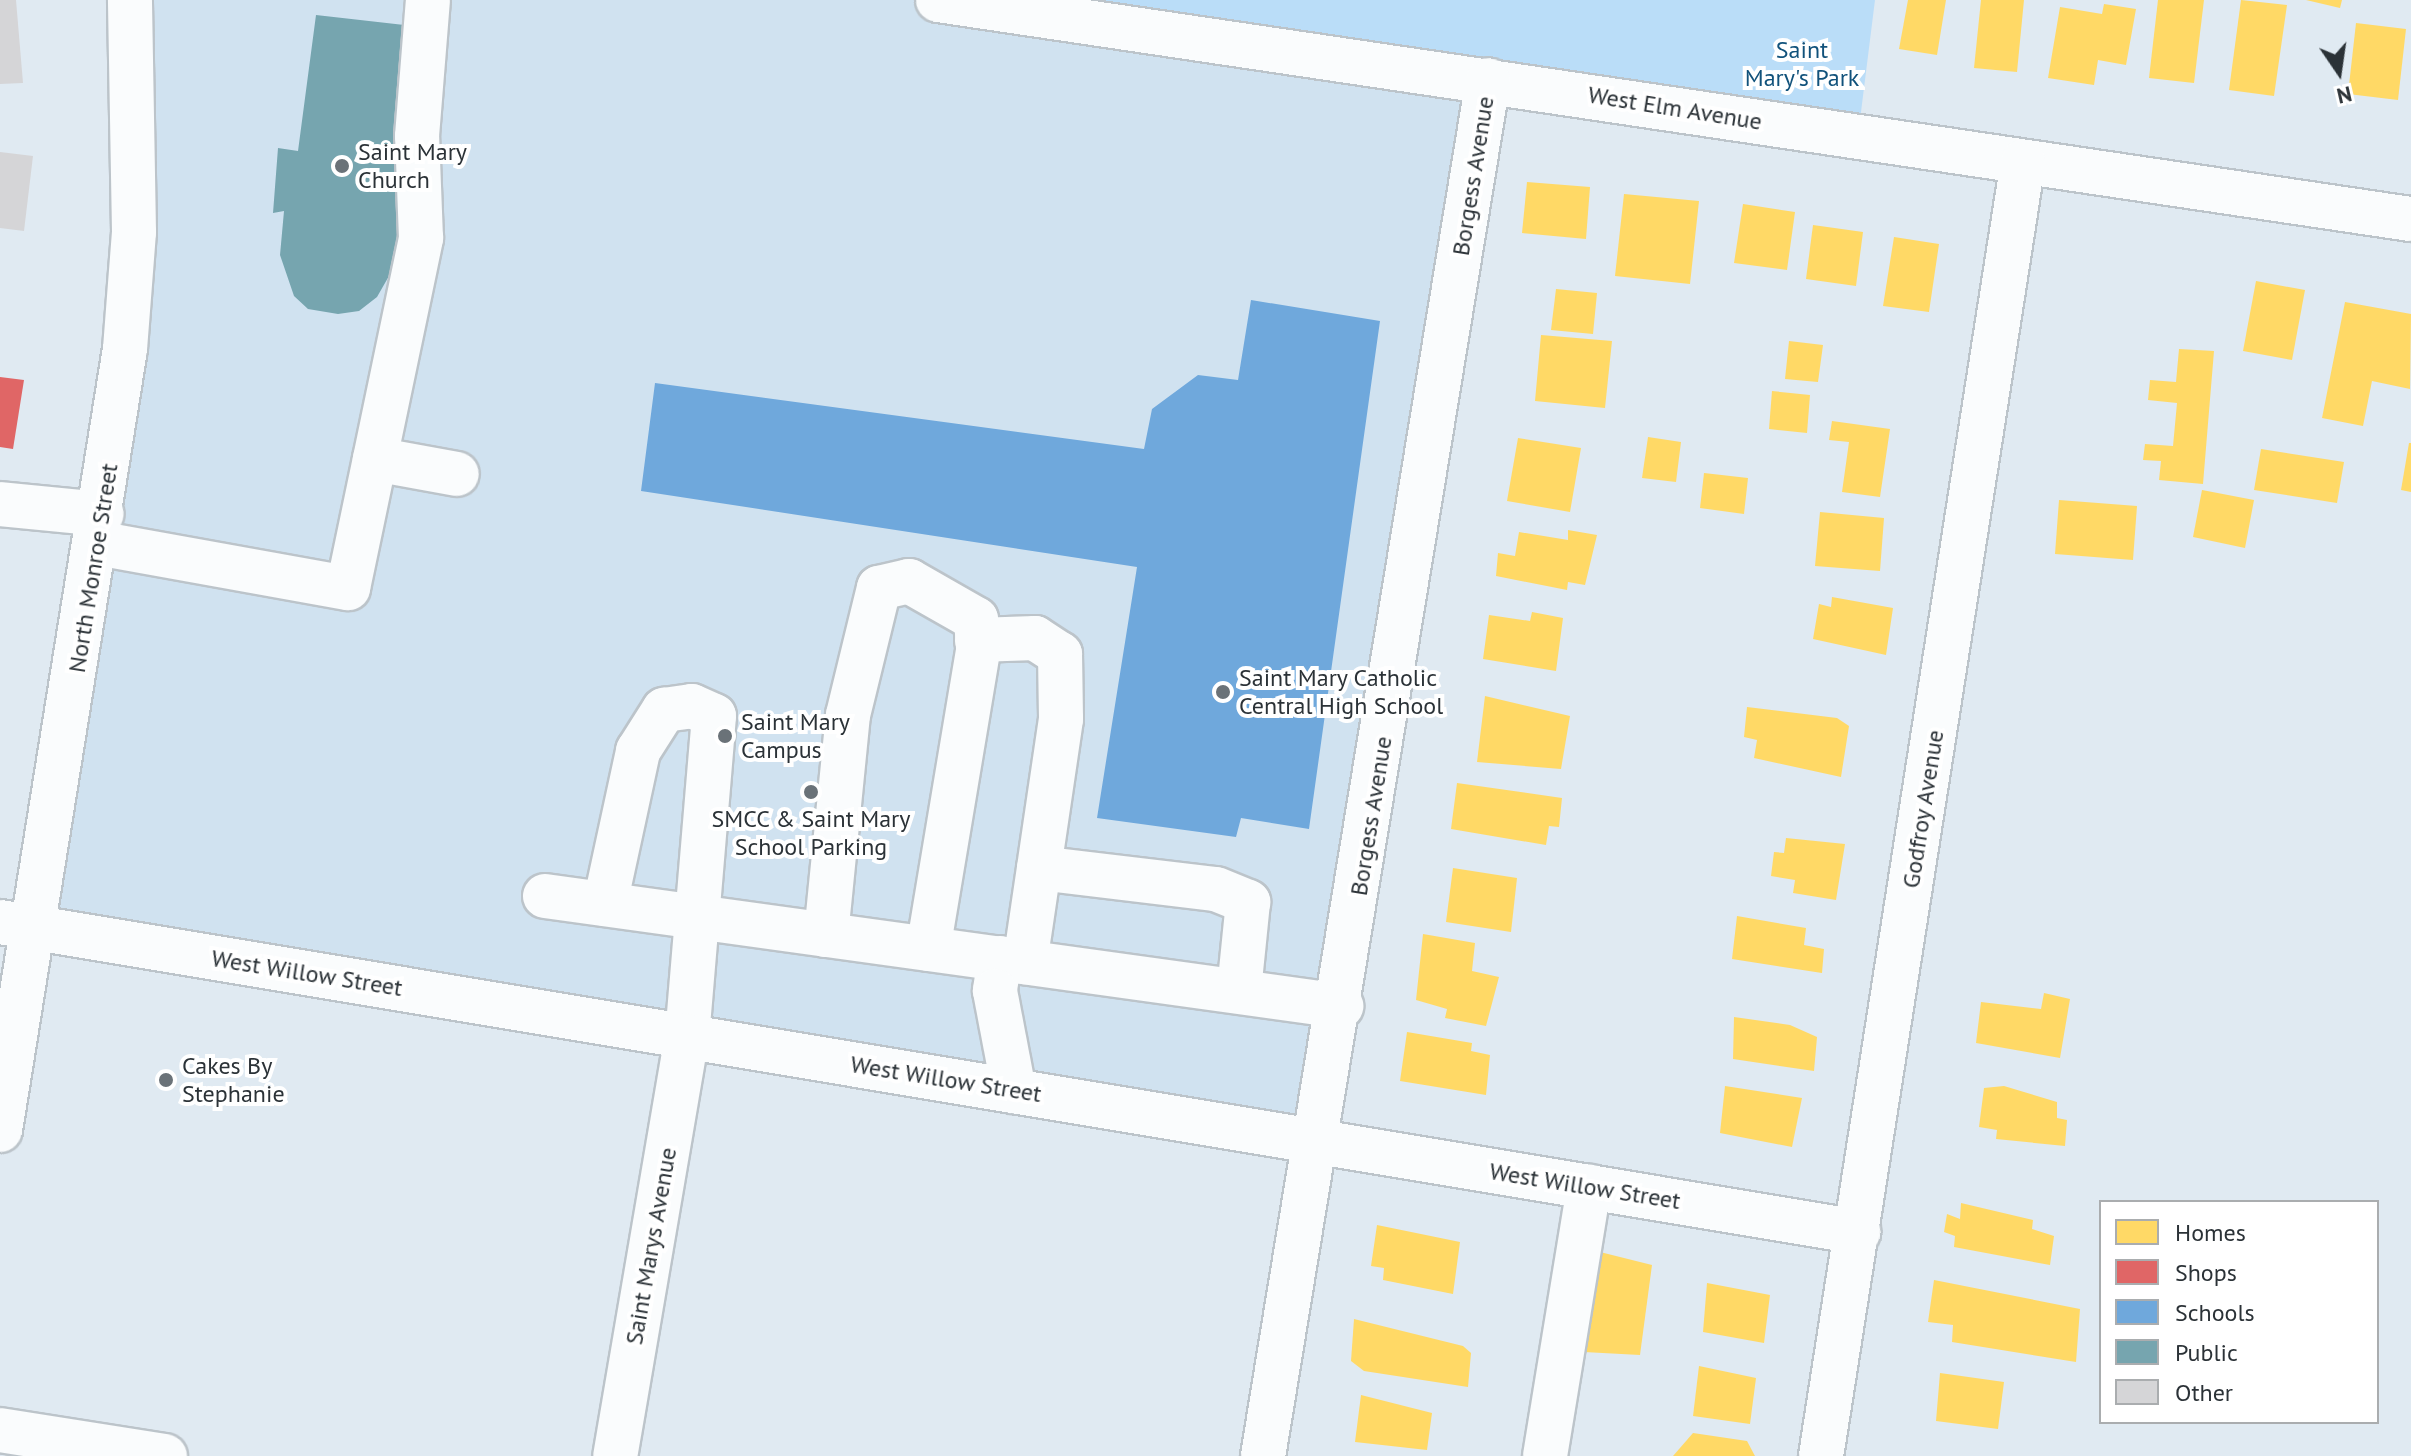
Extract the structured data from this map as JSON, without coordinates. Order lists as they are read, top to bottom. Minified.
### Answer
{"streets":{"street":["West Elm Avenue","Borgess Avenue","North Monroe Street","Godfroy Avenue","West Willow Street","Saint Marys Avenue"]},"crossings":[["West Elm Avenue","Borgess Avenue"],["West Elm Avenue","Godfroy Avenue"],["Borgess Avenue","West Willow Street"],["North Monroe Street","West Willow Street"],["Godfroy Avenue","West Willow Street"],["West Willow Street","Saint Marys Avenue"]],"parks":["Saint Mary's Park"],"places":["Saint Mary Church","Saint Mary Catholic Central High School","Saint Mary Campus","SMCC & Saint Mary School Parking","Cakes By Stephanie"],"legend":["Homes","Shops","Schools","Public","Other"],"north":"bottom"}
